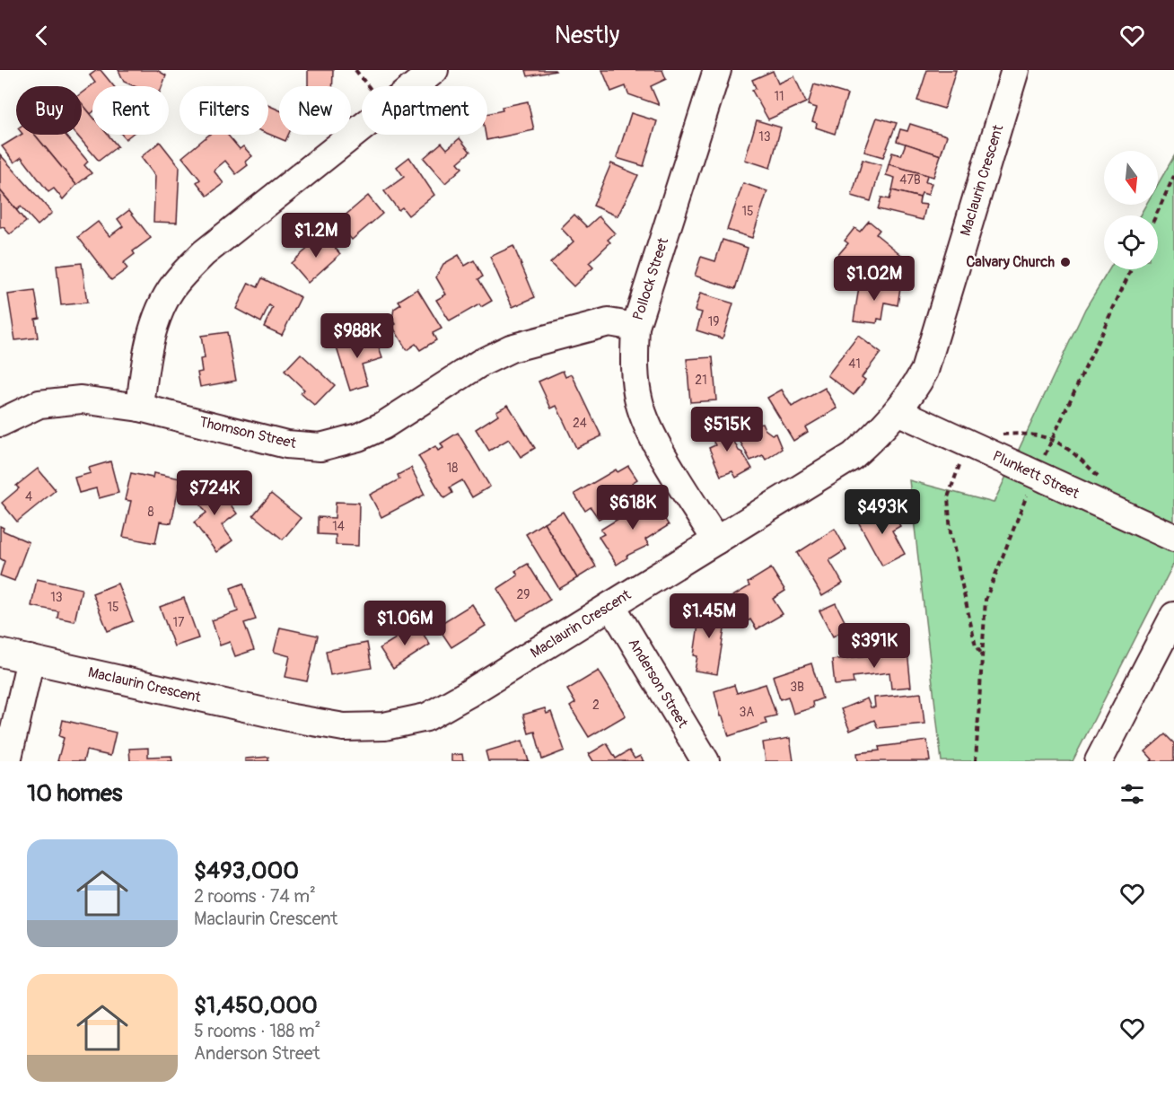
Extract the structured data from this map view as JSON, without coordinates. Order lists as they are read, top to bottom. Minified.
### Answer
{"streets":{"street":["Maclaurin Crescent","Pollock Street","Thomson Street","Plunkett Street","Anderson Street"]},"crossings":[["Maclaurin Crescent","Pollock Street"],["Maclaurin Crescent","Plunkett Street"],["Maclaurin Crescent","Anderson Street"],["Pollock Street","Thomson Street"]],"places":["Calvary Church"],"house_numbers":["11","13","47B","15","19","41","21","24","18","4","8","14","29","13","15","17","3B","2","3A"],"north":"bottom","page":{"header":"Nestly","chip":["Buy","Rent","Filters","New","Apartment"],"price":["$1.2M","$1.02M","$988K","$515K","$724K","$618K","$493K","$1.45M","$1.06M","$391K"],"heading":"10 homes","list":[{"name":"$493,000","note":"2 rooms · 74 m² · Maclaurin Crescent"},{"name":"$1,450,000","note":"5 rooms · 188 m² · Anderson Street"}]}}
